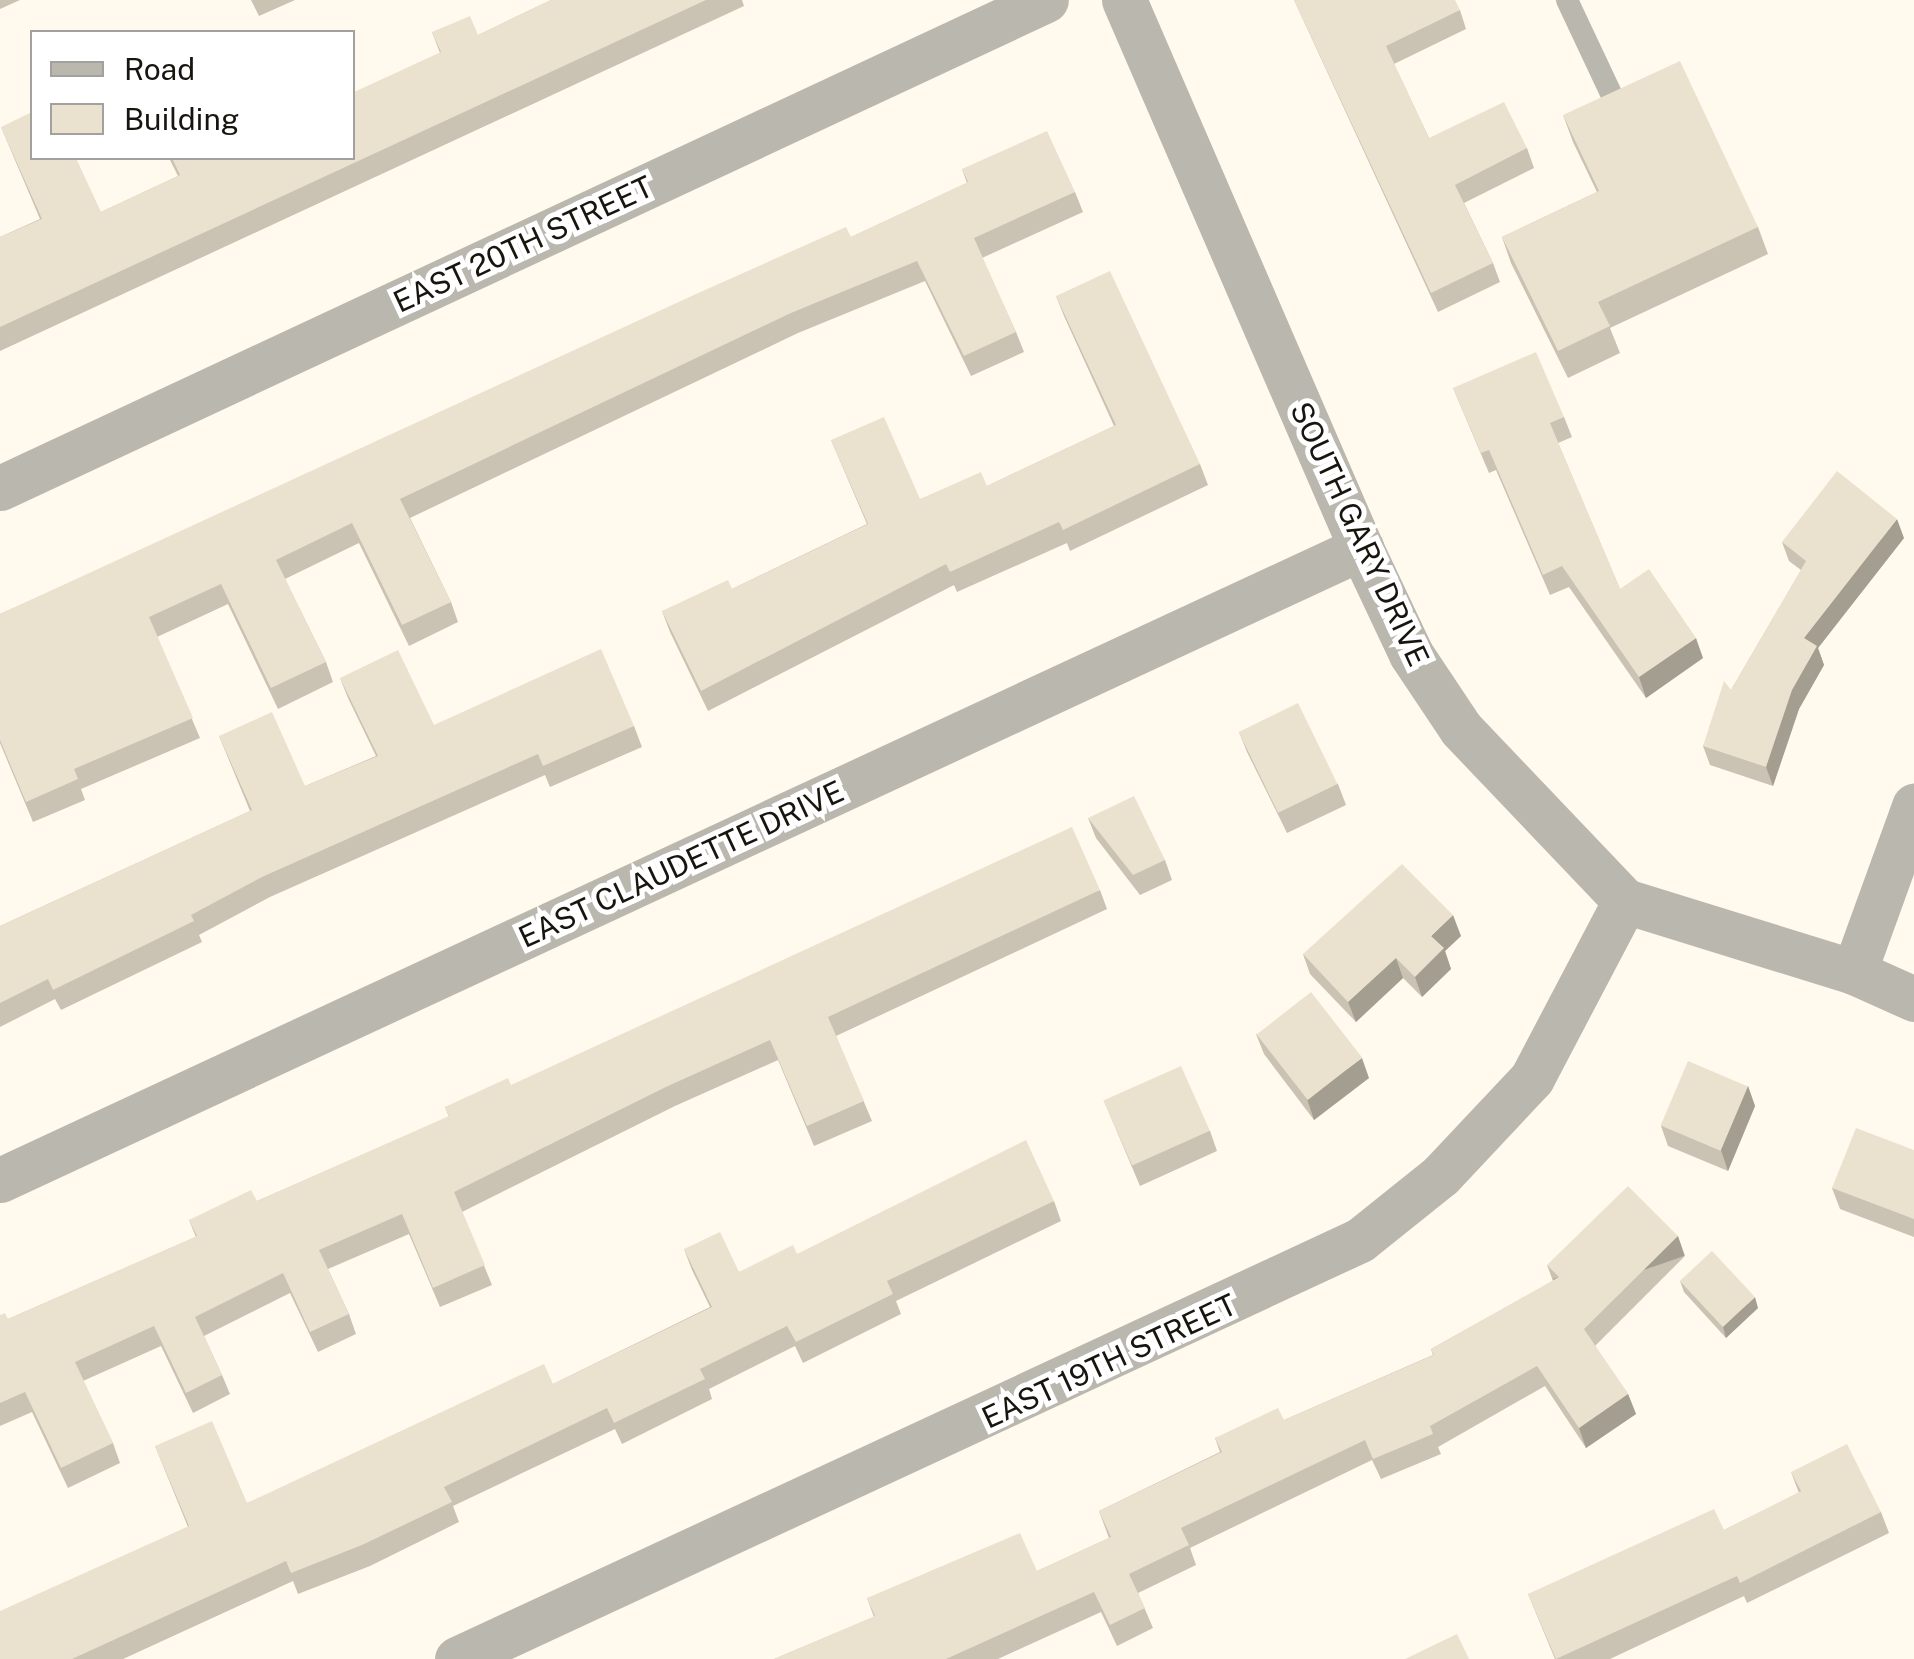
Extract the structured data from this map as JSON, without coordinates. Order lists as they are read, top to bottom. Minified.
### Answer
{"streets":{"street":["EAST 20TH STREET","SOUTH GARY DRIVE","EAST CLAUDETTE DRIVE","EAST 19TH STREET"]},"crossings":[["SOUTH GARY DRIVE","EAST CLAUDETTE DRIVE"],["SOUTH GARY DRIVE","EAST 19TH STREET"]],"legend":["Road","Building"]}
